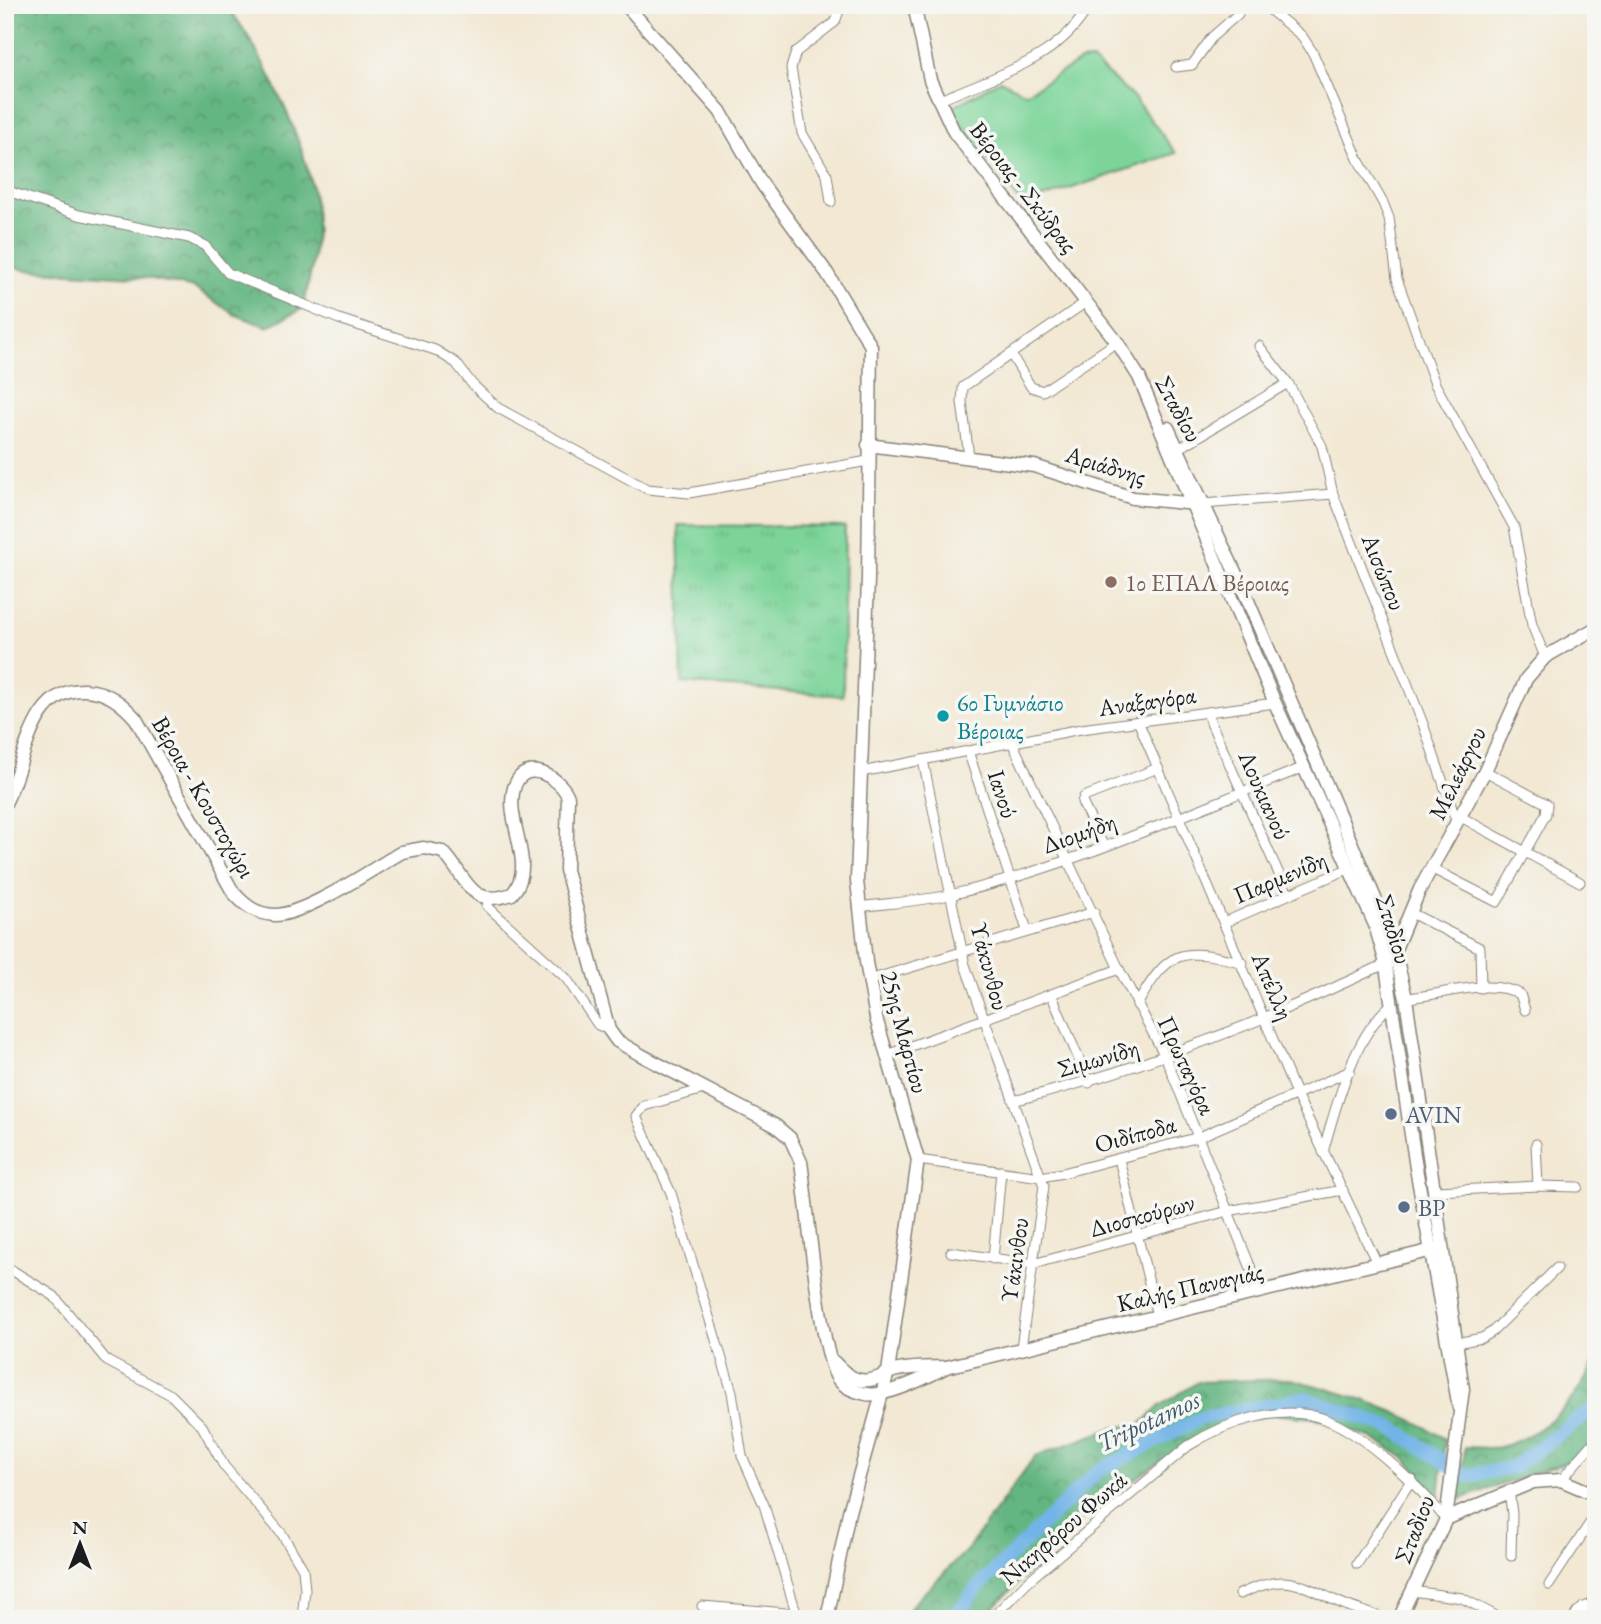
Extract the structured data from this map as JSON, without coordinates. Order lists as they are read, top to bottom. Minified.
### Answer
{"streets":{"street":["Βέροιας - Σκύδρας","Σταδίου","Αριάδνης","Αισώπου","Αναξαγόρα","Μελεάργου","Ιανού","Λουκιανού","Βέροια - Κουστοχώρι","Διομήδη","Παρμενίδη","Υάκυνθου","Απέλλη","25ης Μαρτίου","Σιμωνίδη","Πρωταγόρα","Οιδίποδα","Διοσκούρων","Υάκινθου","Καλής Παναγιάς","Νικηφόρου Φωκά"]},"crossings":[["Βέροιας - Σκύδρας","Σταδίου"],["Σταδίου","Αριάδνης"],["Σταδίου","Αναξαγόρα"],["Σταδίου","Μελεάργου"],["Σταδίου","Διομήδη"],["Σταδίου","Παρμενίδη"],["Σταδίου","Σιμωνίδη"],["Σταδίου","Καλής Παναγιάς"],["Σταδίου","Νικηφόρου Φωκά"],["Αριάδνης","Αισώπου"],["Αριάδνης","25ης Μαρτίου"],["Αισώπου","Μελεάργου"],["Αναξαγόρα","Ιανού"],["Αναξαγόρα","Λουκιανού"],["Αναξαγόρα","Υάκυνθου"],["Αναξαγόρα","Απέλλη"],["Αναξαγόρα","25ης Μαρτίου"],["Αναξαγόρα","Πρωταγόρα"],["Μελεάργου","Σιμωνίδη"],["Ιανού","Διομήδη"],["Λουκιανού","Διομήδη"],["Λουκιανού","Παρμενίδη"],["Διομήδη","Υάκυνθου"],["Διομήδη","Απέλλη"],["Διομήδη","25ης Μαρτίου"],["Διομήδη","Πρωταγόρα"],["Παρμενίδη","Απέλλη"],["Υάκυνθου","Σιμωνίδη"],["Υάκυνθου","Οιδίποδα"],["Υάκυνθου","Υάκινθου"],["Απέλλη","Σιμωνίδη"],["Απέλλη","Οιδίποδα"],["Απέλλη","Διοσκούρων"],["Απέλλη","Καλής Παναγιάς"],["25ης Μαρτίου","Οιδίποδα"],["25ης Μαρτίου","Καλής Παναγιάς"],["Σιμωνίδη","Πρωταγόρα"],["Πρωταγόρα","Οιδίποδα"],["Πρωταγόρα","Διοσκούρων"],["Πρωταγόρα","Καλής Παναγιάς"],["Οιδίποδα","Υάκινθου"],["Διοσκούρων","Υάκινθου"],["Υάκινθου","Καλής Παναγιάς"]],"water":["Tripotamos"],"places":["1ο ΕΠΑΛ Βέροιας","6ο Γυμνάσιο Βέροιας","AVIN","BP"],"north":"top"}
